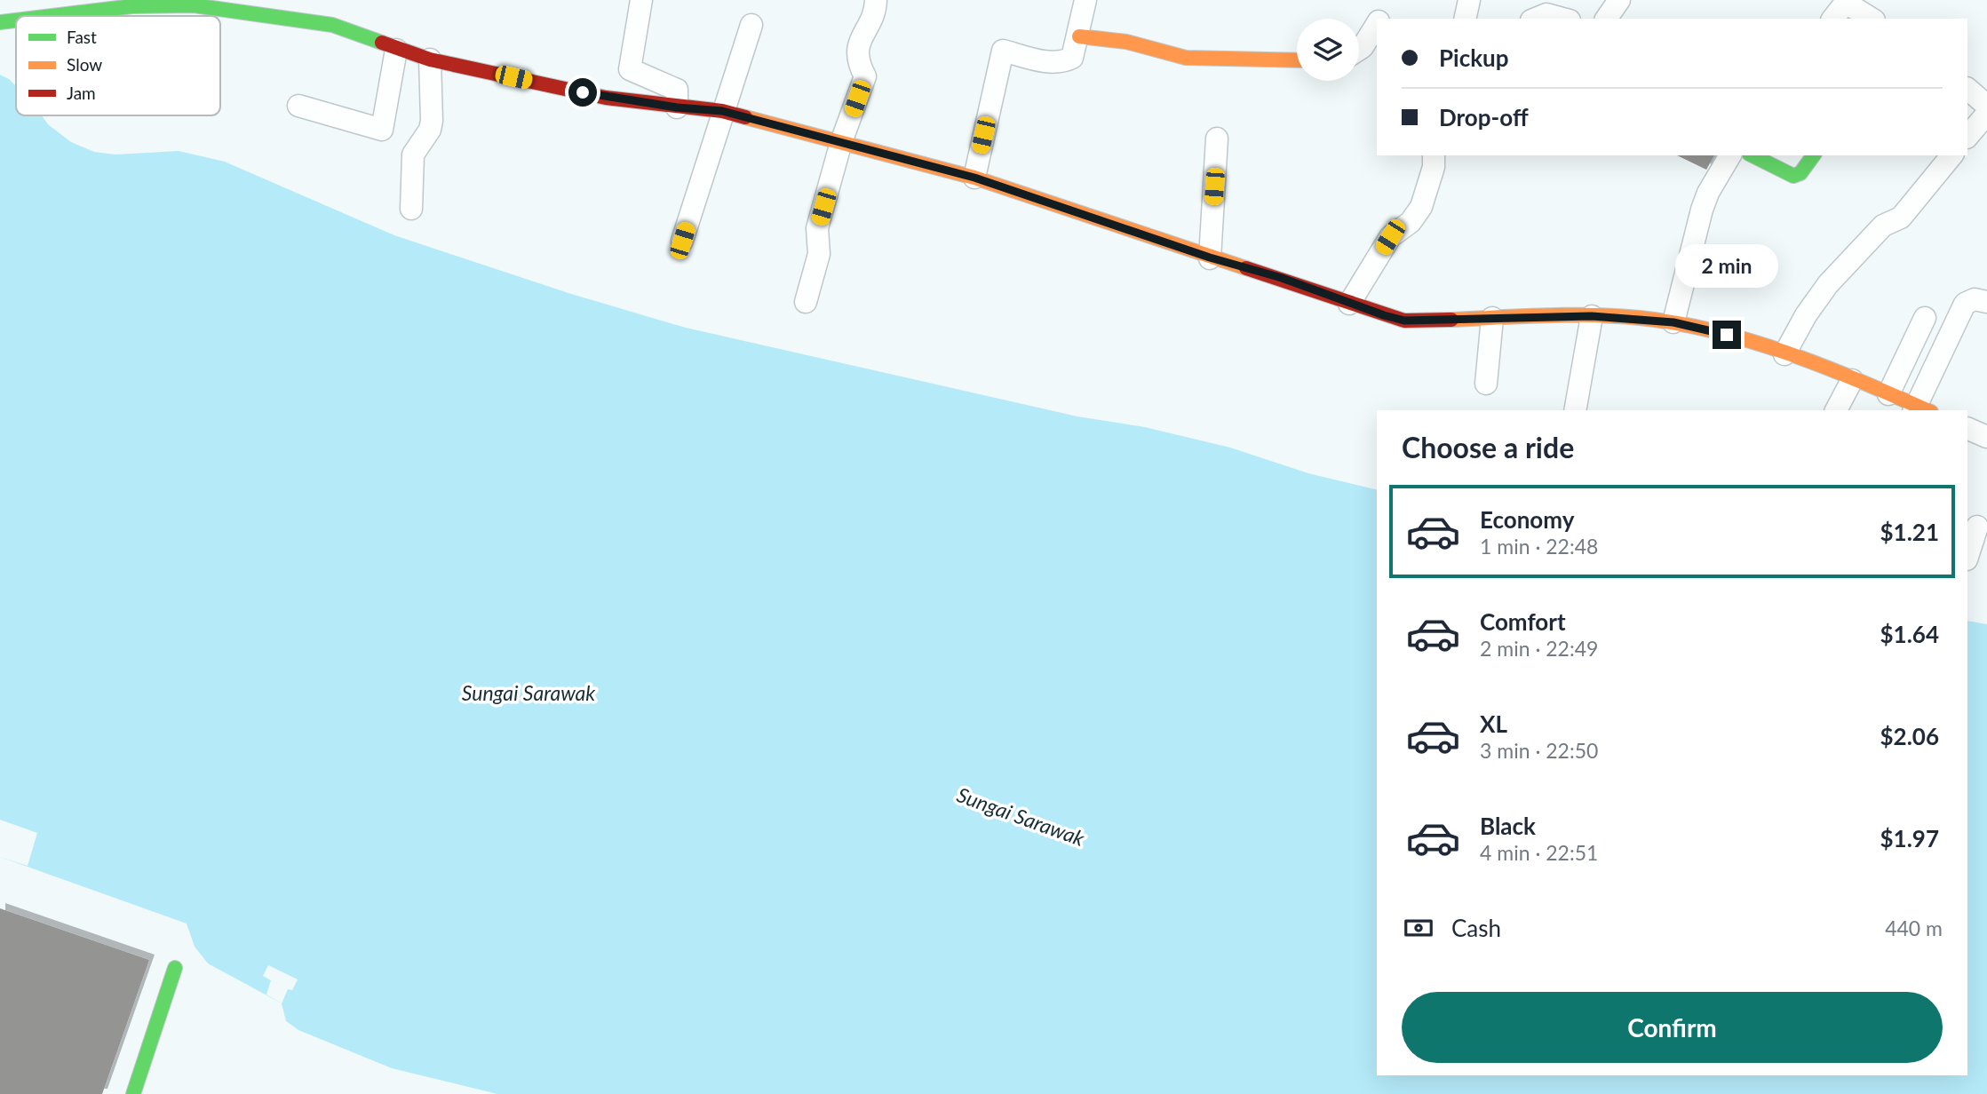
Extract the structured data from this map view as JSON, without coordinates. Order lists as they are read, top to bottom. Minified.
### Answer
{"water":["Sungai Sarawak"],"legend":["Fast","Slow","Jam"],"page":{"banner":["Pickup","Drop-off"],"bubble":"2 min","heading":"Choose a ride","list":[{"name":"Economy","note":"1 min · 22:48","value":"$1.21"},{"name":"Comfort","note":"2 min · 22:49","value":"$1.64"},{"name":"XL","note":"3 min · 22:50","value":"$2.06"},{"name":"Black","note":"4 min · 22:51","value":"$1.97"}],"pay":["Cash","440 m"],"buttons":"Confirm"}}
